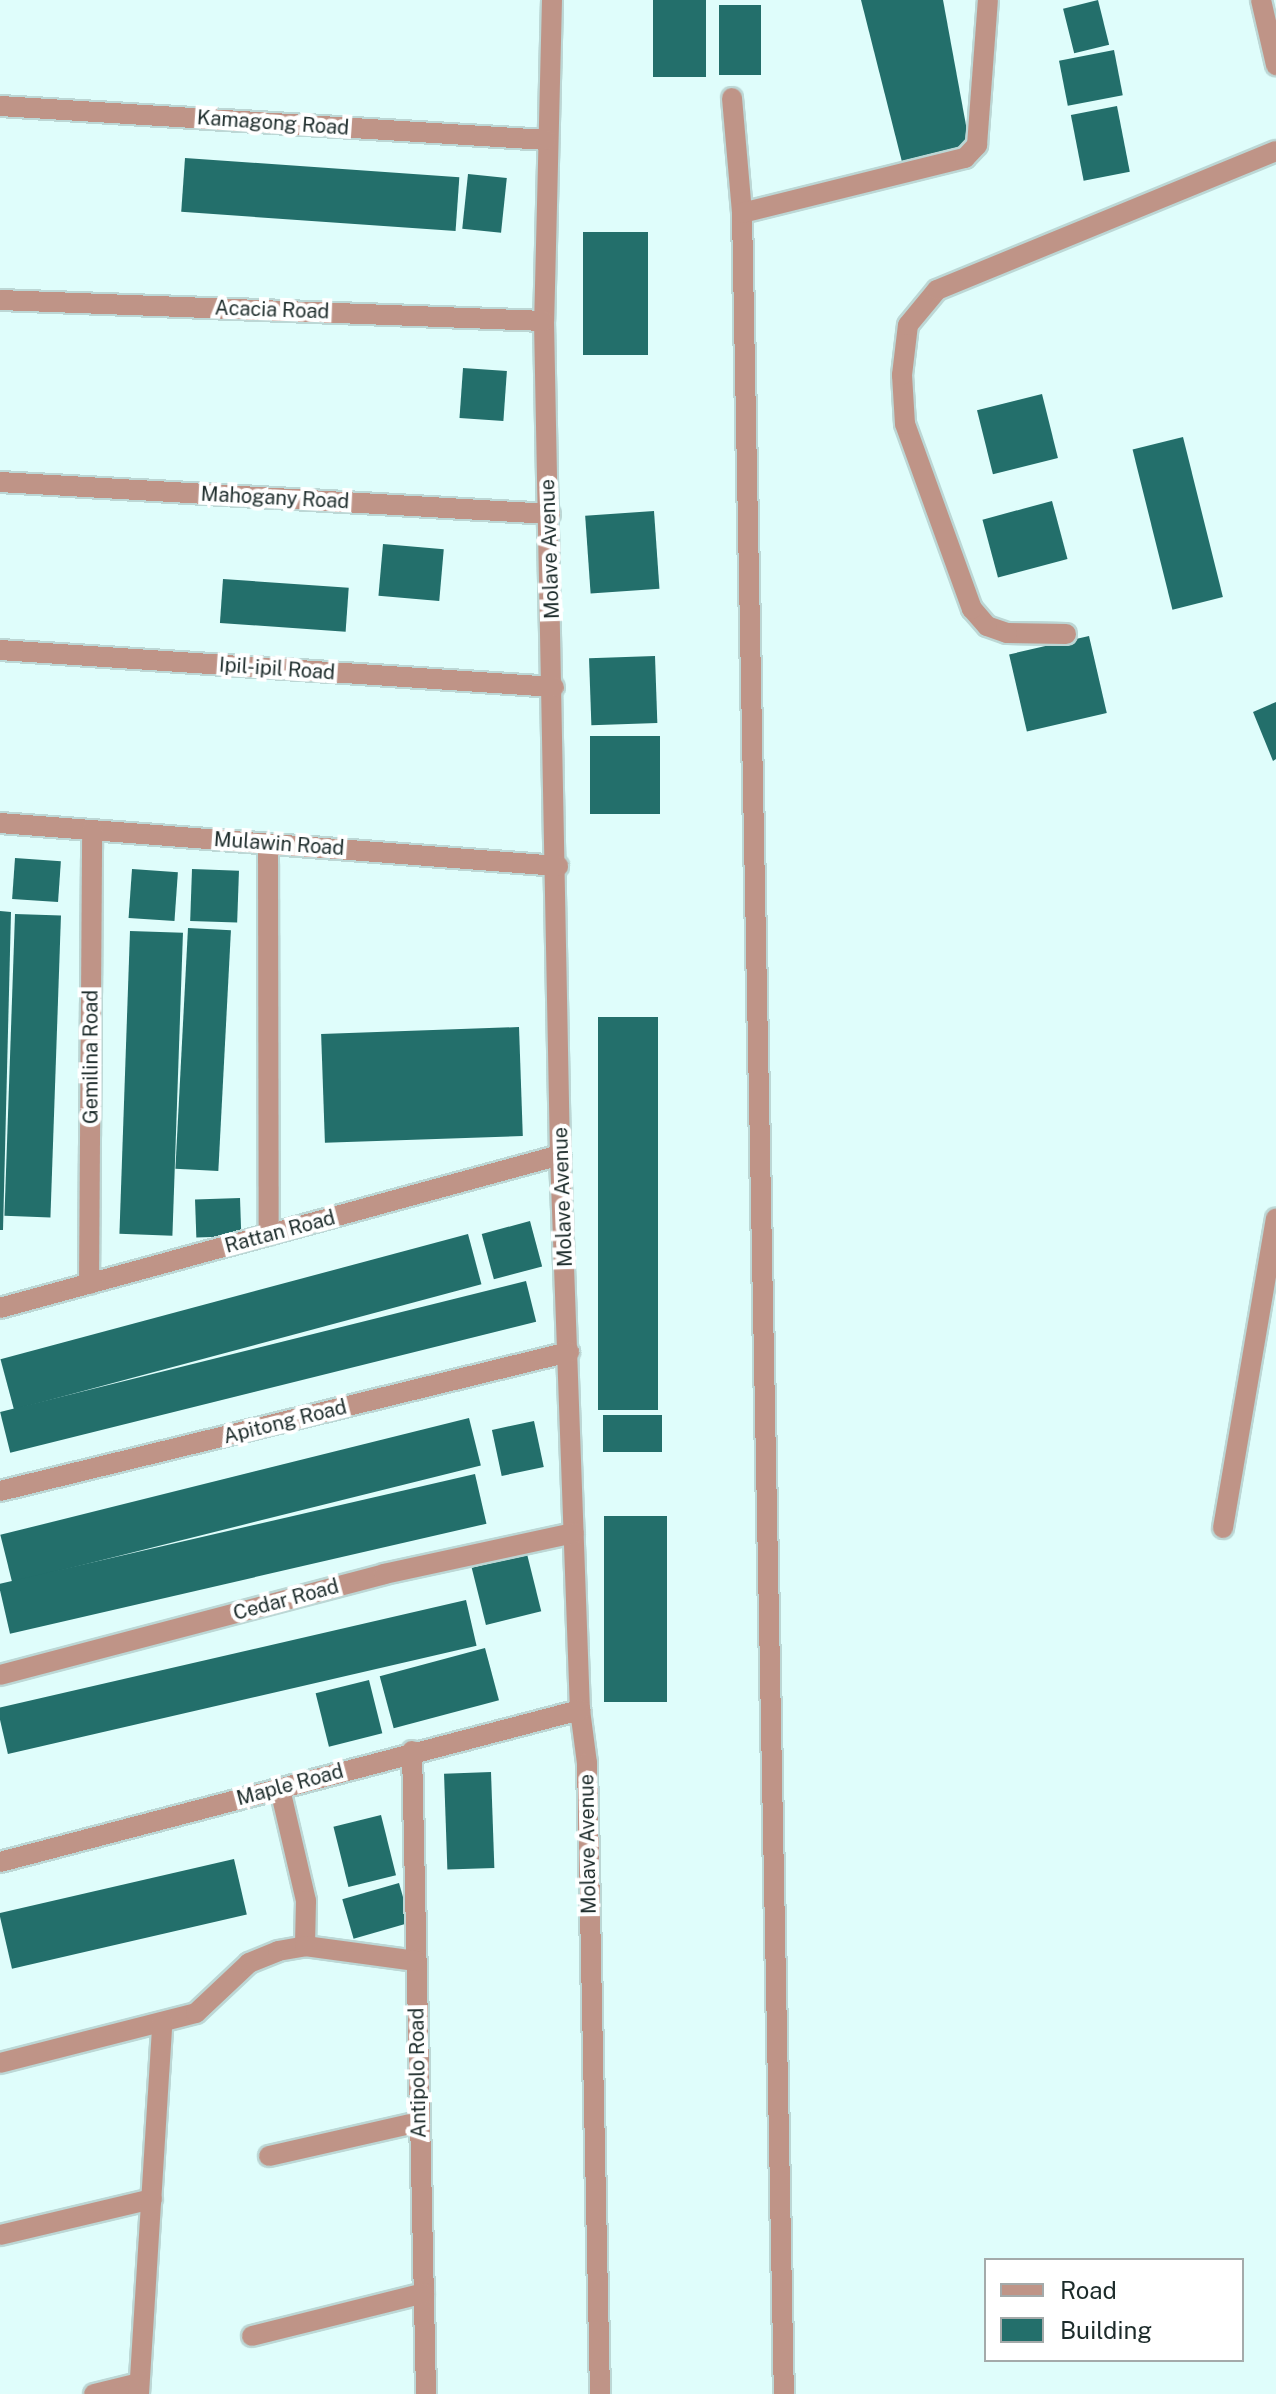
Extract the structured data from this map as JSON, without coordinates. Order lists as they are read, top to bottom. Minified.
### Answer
{"streets":{"street":["Kamagong Road","Acacia Road","Mahogany Road","Molave Avenue","Ipil-ipil Road","Mulawin Road","Gemilina Road","Rattan Road","Apitong Road","Cedar Road","Maple Road","Antipolo Road"]},"crossings":[["Kamagong Road","Molave Avenue"],["Acacia Road","Molave Avenue"],["Mahogany Road","Molave Avenue"],["Molave Avenue","Ipil-ipil Road"],["Molave Avenue","Mulawin Road"],["Molave Avenue","Rattan Road"],["Molave Avenue","Apitong Road"],["Molave Avenue","Cedar Road"],["Molave Avenue","Maple Road"],["Mulawin Road","Gemilina Road"],["Gemilina Road","Rattan Road"],["Maple Road","Antipolo Road"]],"legend":["Road","Building"]}
